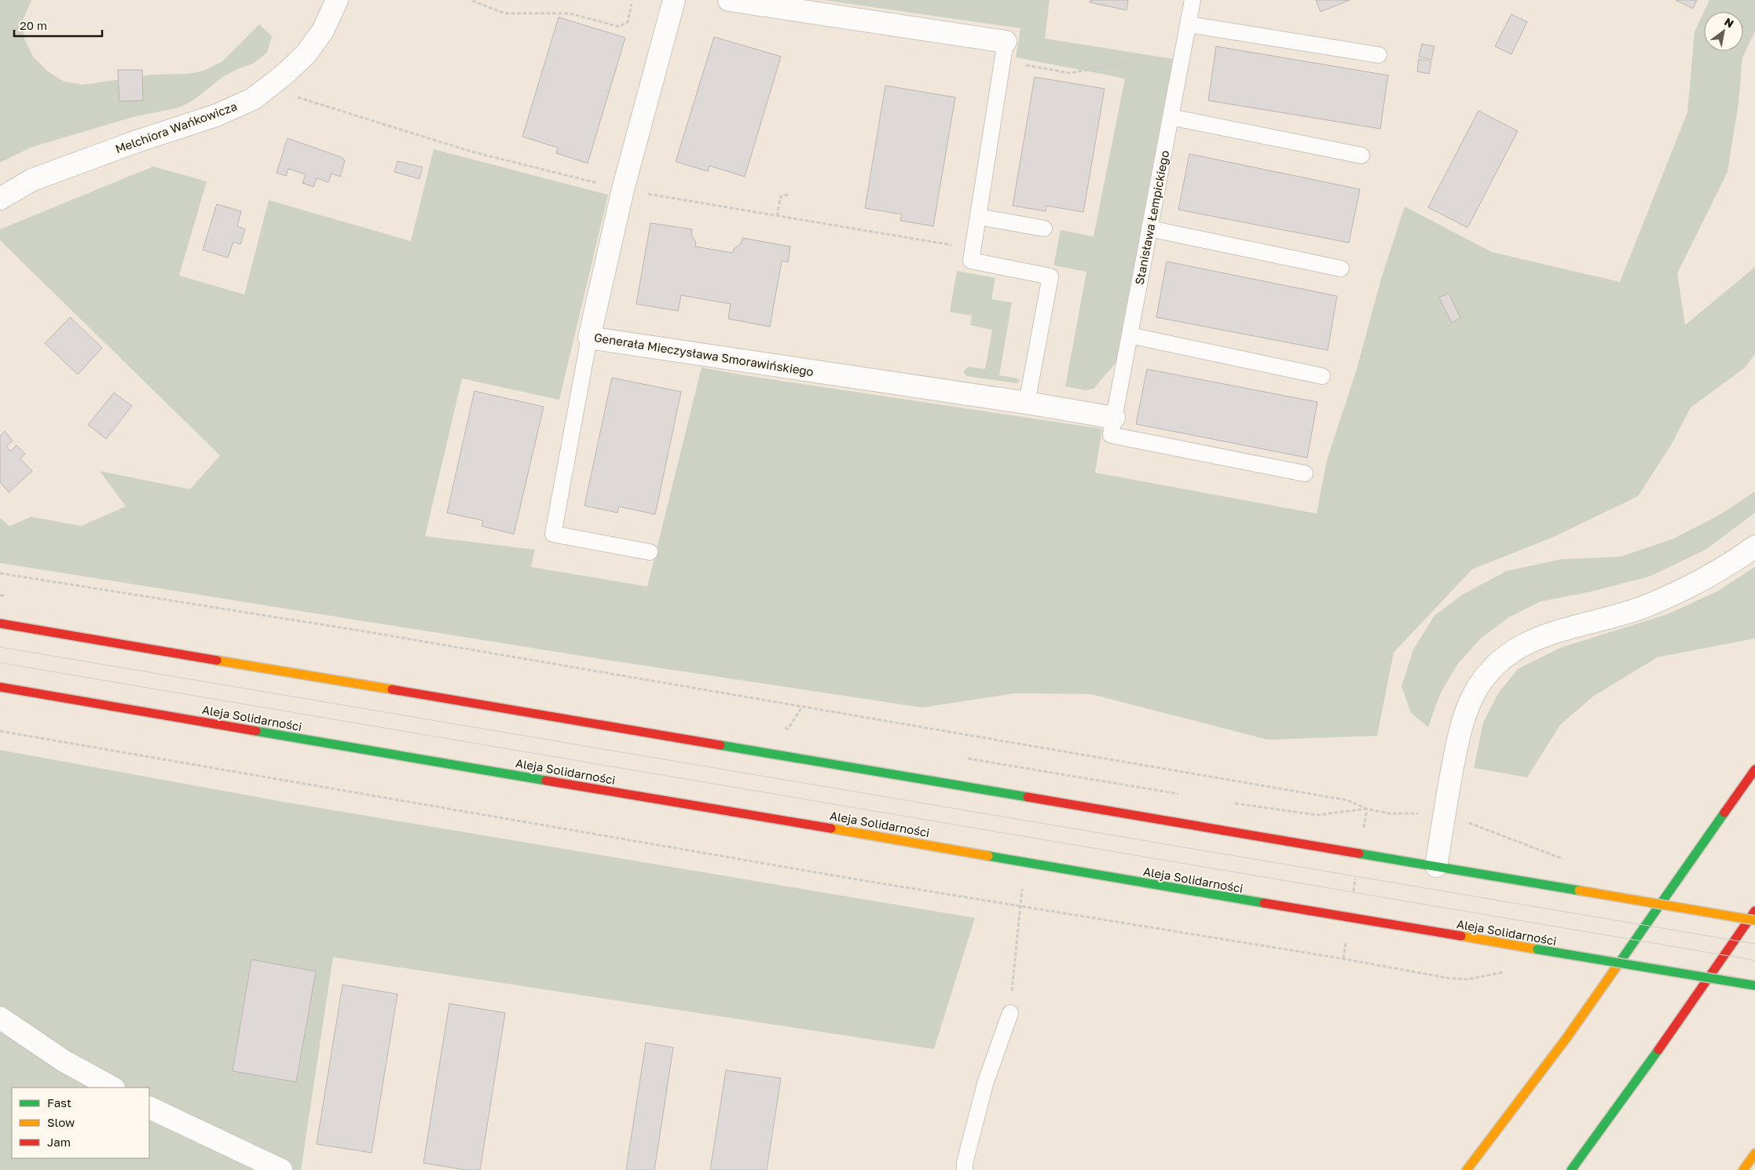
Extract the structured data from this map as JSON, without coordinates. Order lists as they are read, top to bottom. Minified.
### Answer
{"streets":{"street":["Melchiora Wańkowicza","Generała Mieczysława Smorawińskiego","Aleja Solidarności"],"lane":["Stanisława Łempickiego"]},"crossings":[["Stanisława Łempickiego","Generała Mieczysława Smorawińskiego"]],"legend":["Fast","Slow","Jam"],"scale_bar":"20 m","north":"top right"}
